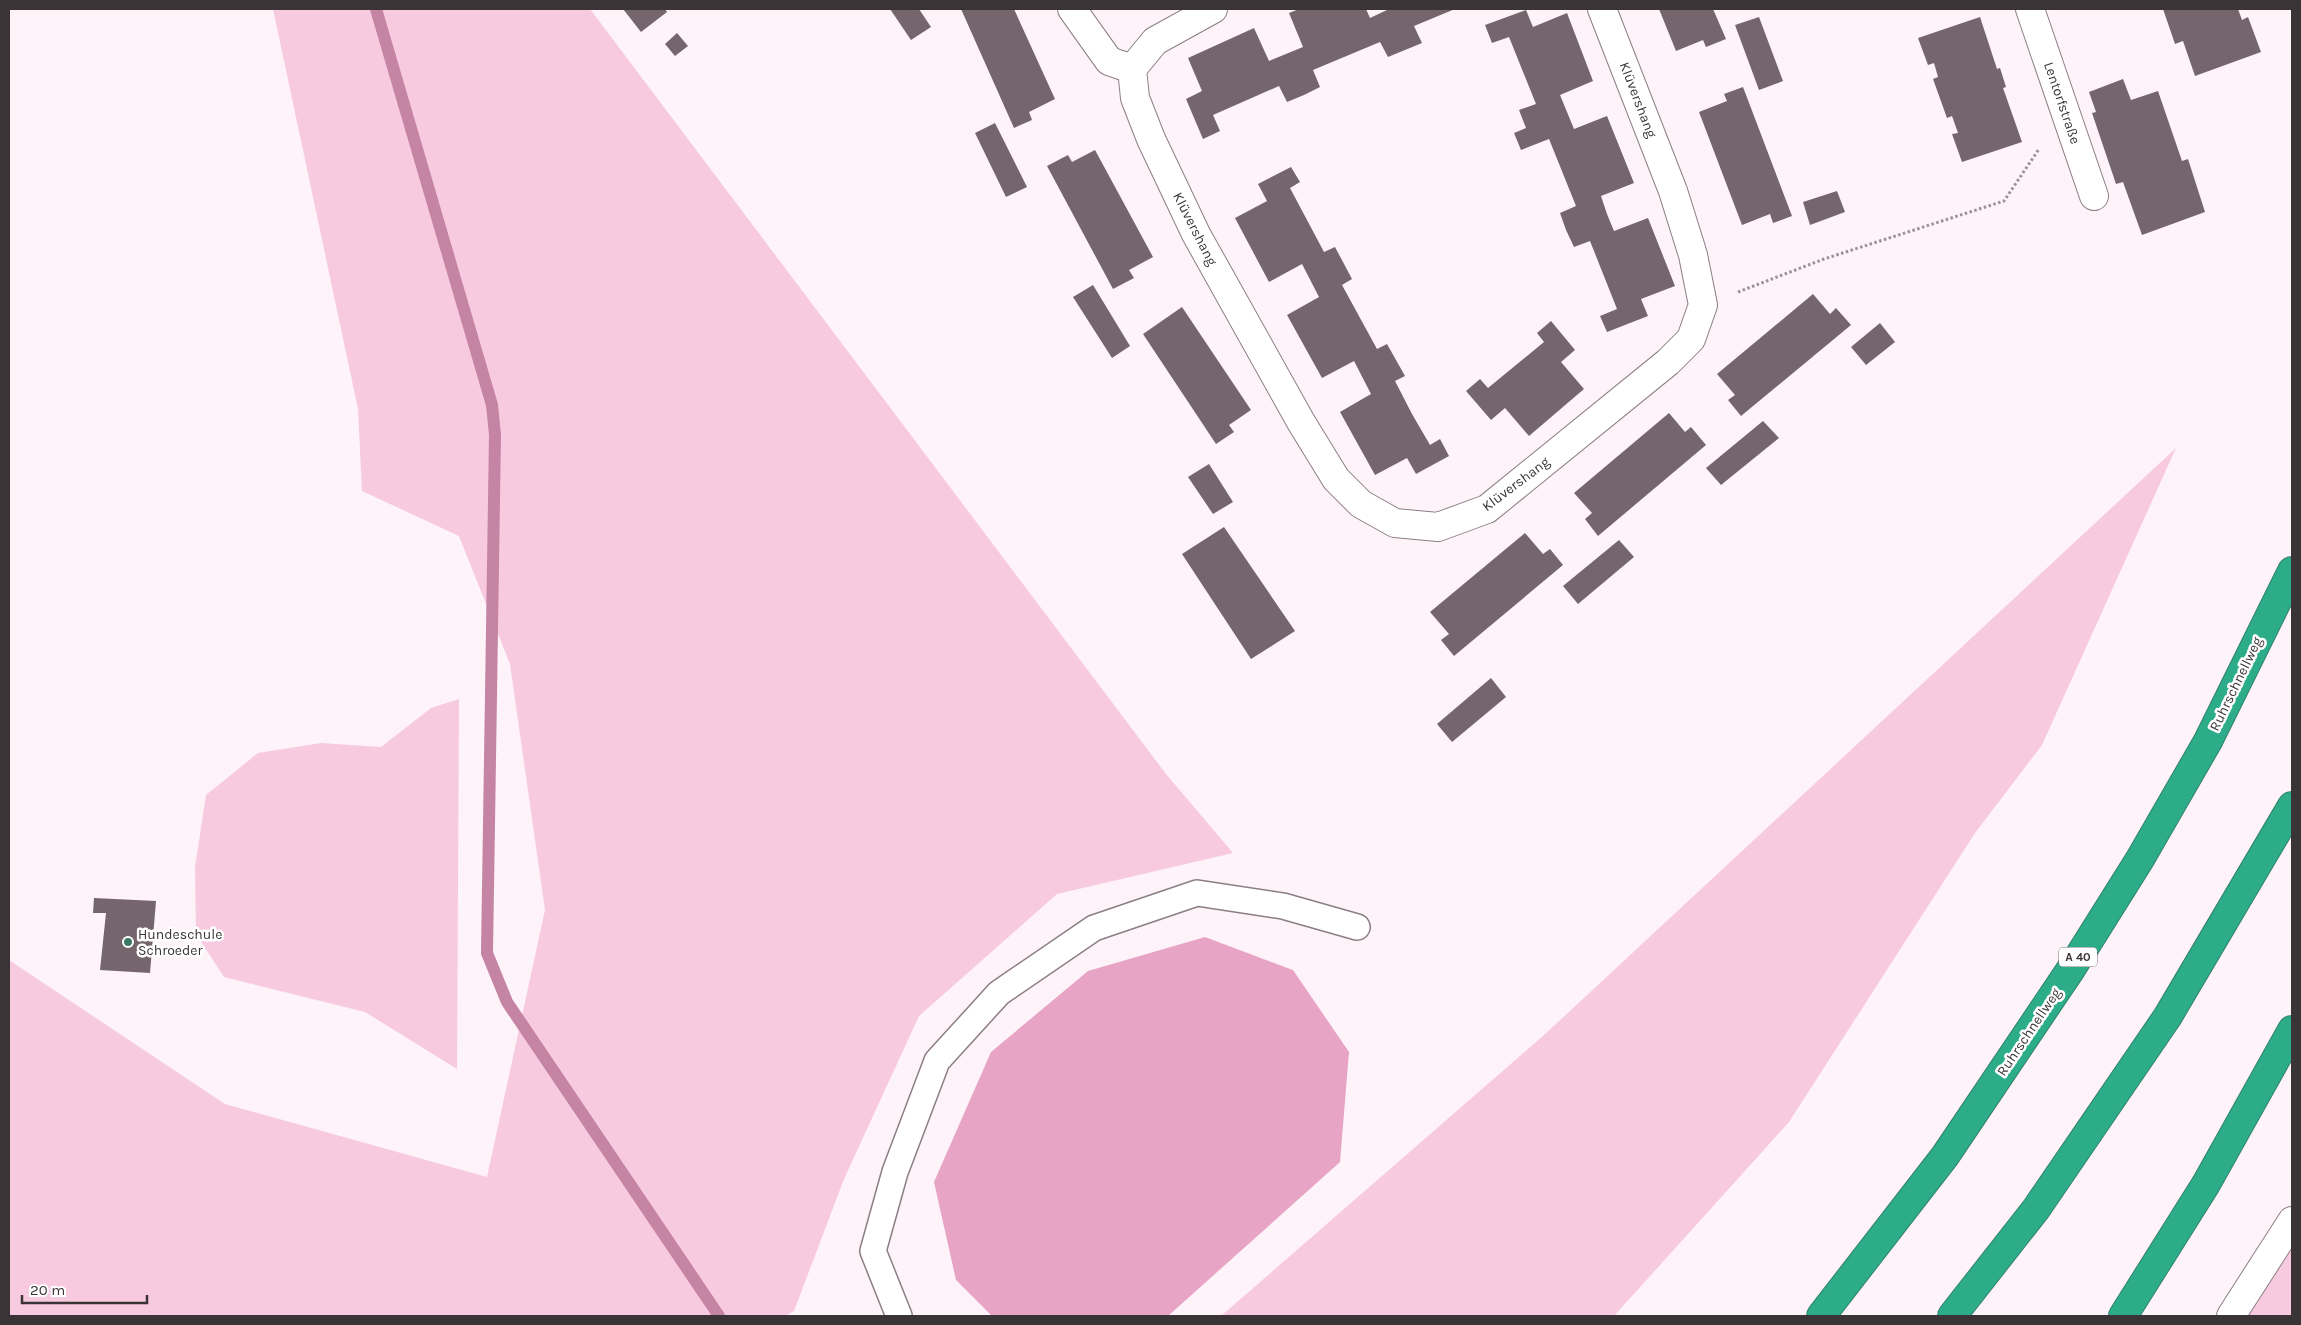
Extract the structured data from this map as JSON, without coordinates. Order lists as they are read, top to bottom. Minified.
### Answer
{"streets":{"highway":["Ruhrschnellweg","A 40"],"street":["Klüvershang","Lentorfstraße"]},"places":["Hundeschule Schroeder"],"scale_bar":"20 m"}
